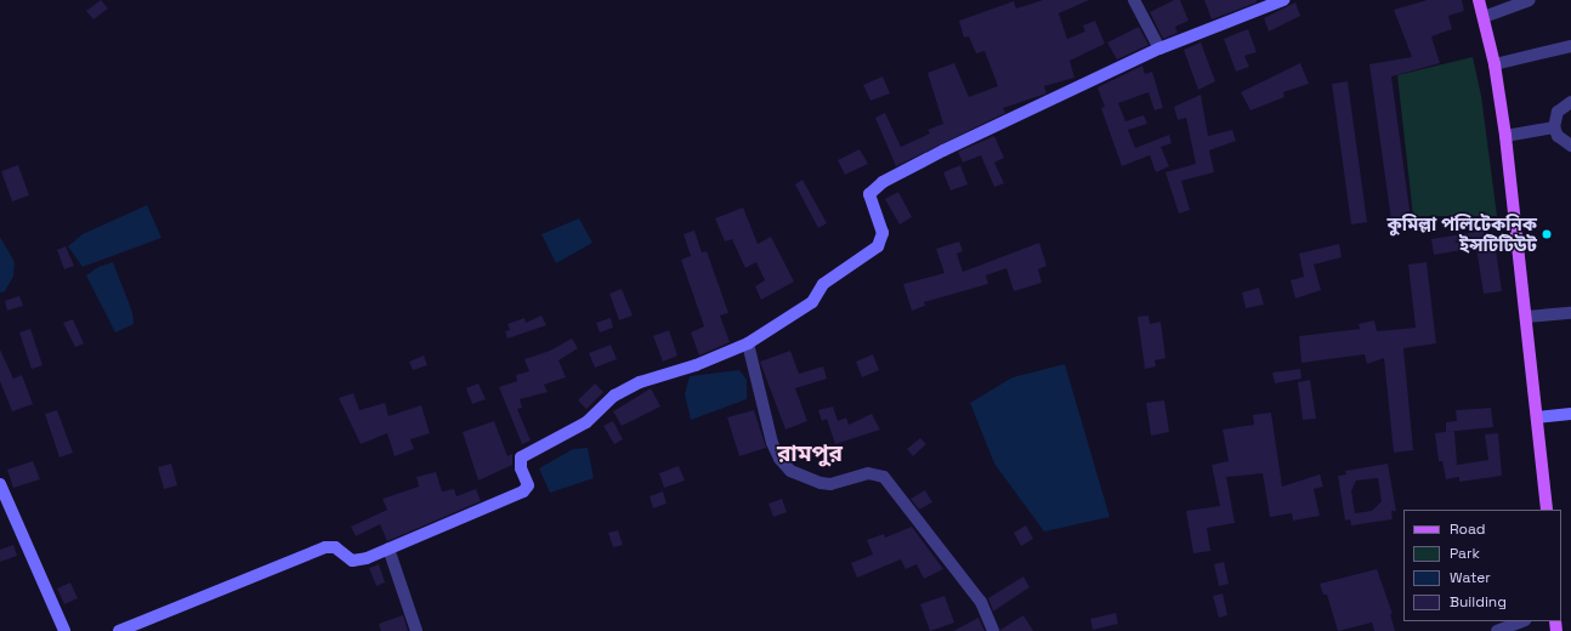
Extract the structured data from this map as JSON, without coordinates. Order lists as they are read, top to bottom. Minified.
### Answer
{"districts":["রামপুর"],"places":["কুমিল্লা পলিটেকনিক ইন্সটিটিউট"],"legend":["Road","Park","Water","Building"]}
